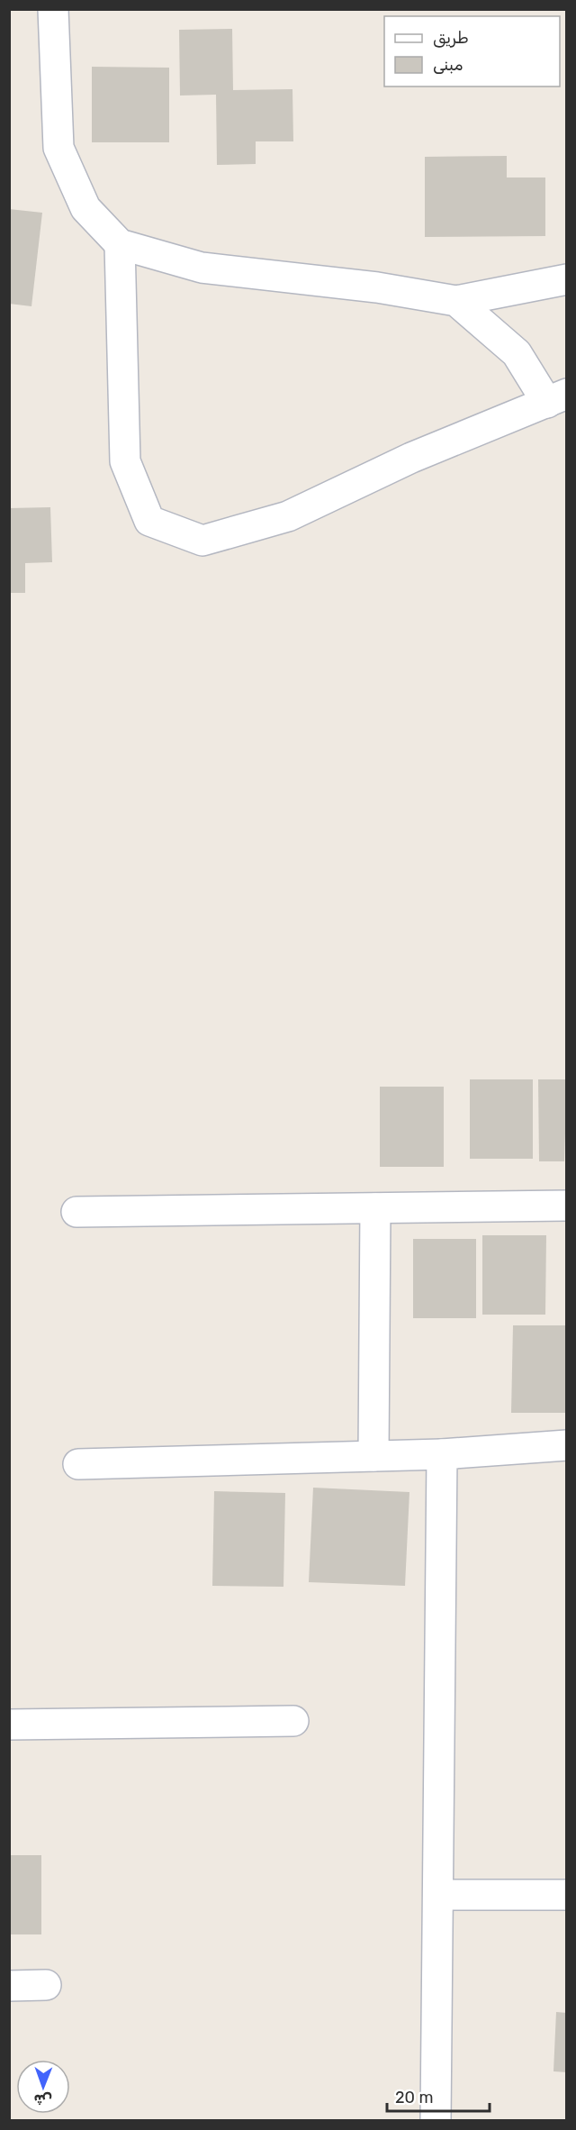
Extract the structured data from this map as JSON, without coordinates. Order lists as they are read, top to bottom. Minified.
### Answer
{"legend":["طريق","مبنى"],"scale_bar":"20 m","north":"bottom"}
